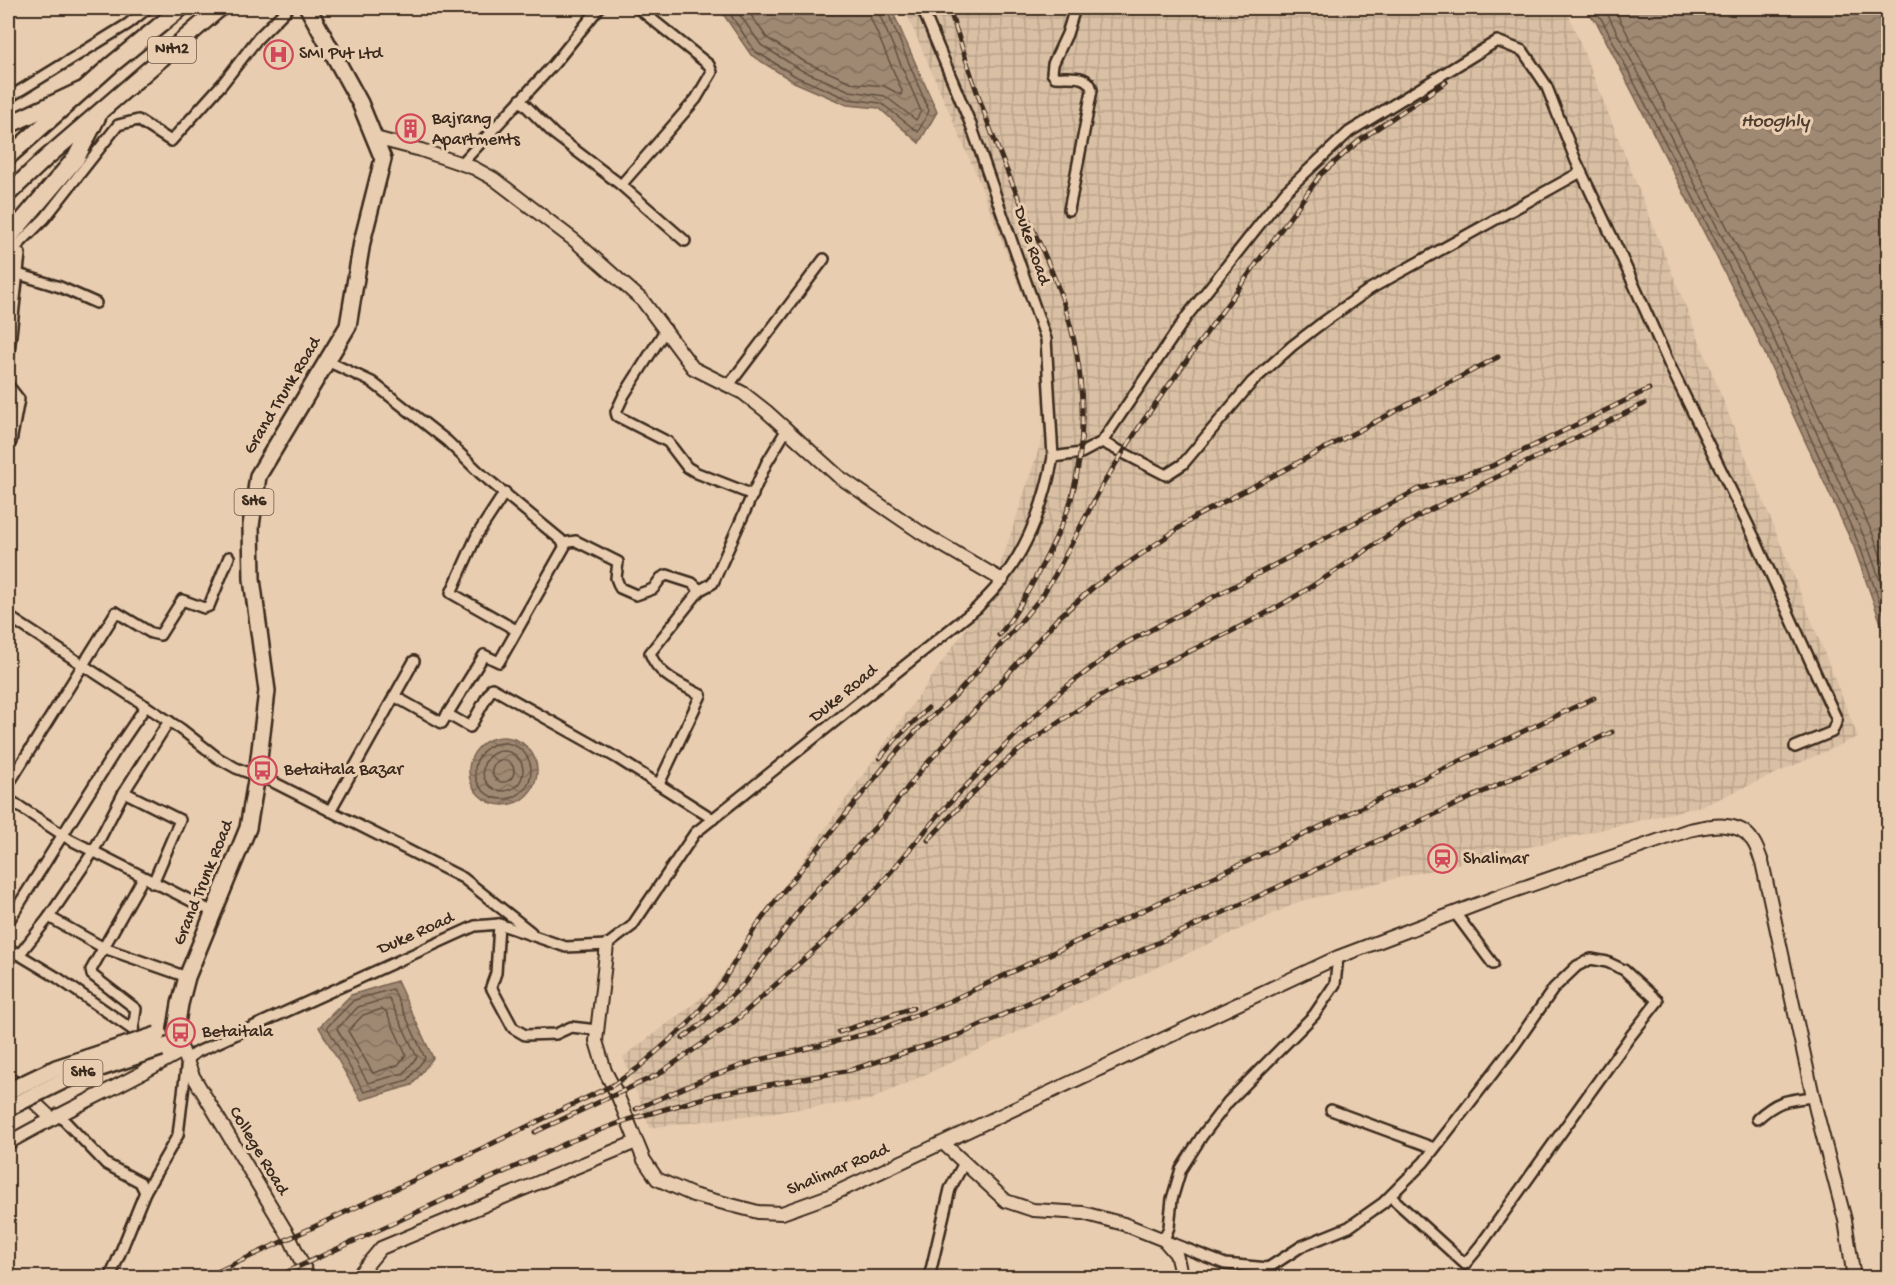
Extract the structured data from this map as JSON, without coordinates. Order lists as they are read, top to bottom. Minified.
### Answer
{"streets":{"main road":["NH12","Grand Trunk Road","SH6"],"street":["Duke Road","College Road","Shalimar Road"]},"crossings":[["Duke Road","Grand Trunk Road"],["Duke Road","SH6"],["Duke Road","College Road"],["Duke Road","Shalimar Road"],["Grand Trunk Road","SH6"],["Grand Trunk Road","College Road"],["SH6","College Road"]],"water":["Hooghly"],"places":{"hospital":["SMI Pvt Ltd"],"building":["Bajrang Apartments"],"bus stop":["Betaitala Bazar","Betaitala"],"station":["Shalimar"]}}
